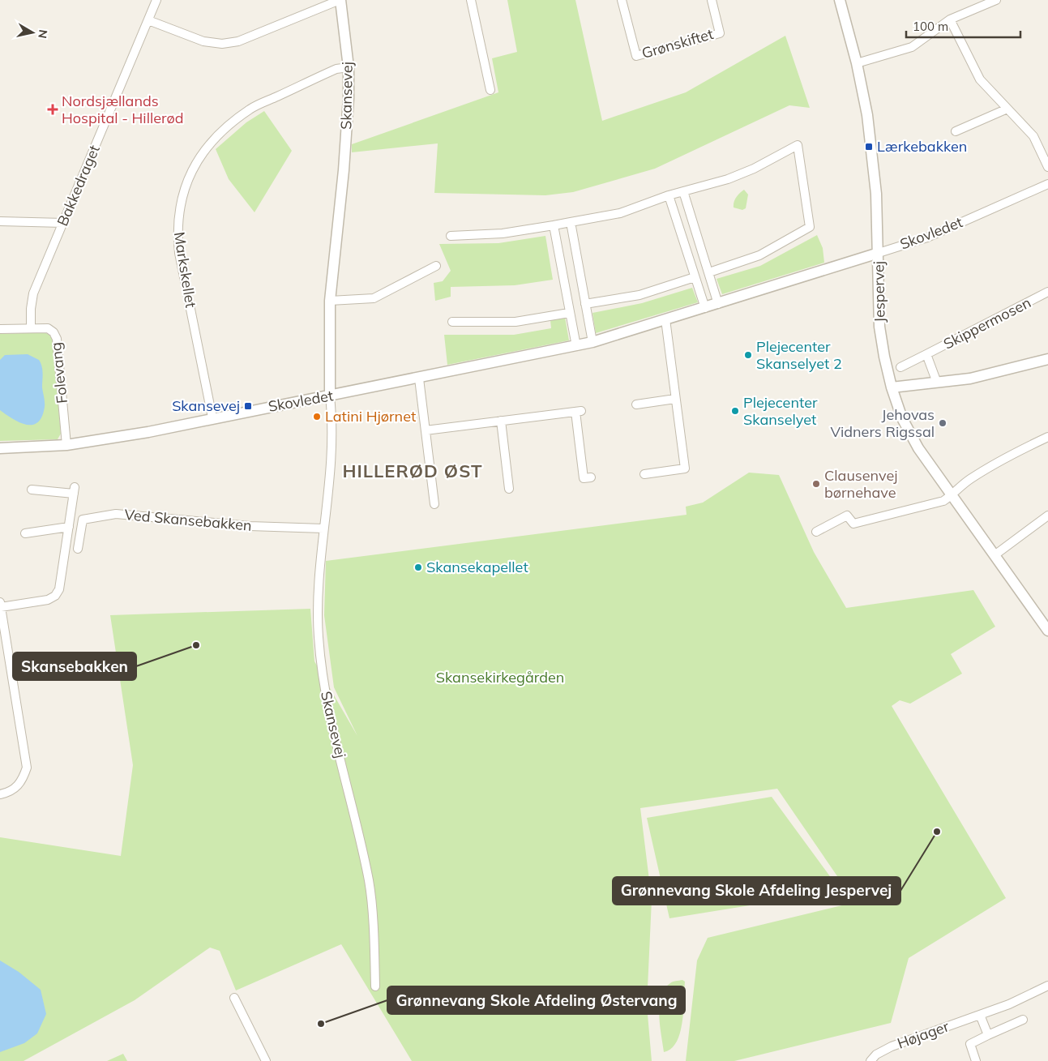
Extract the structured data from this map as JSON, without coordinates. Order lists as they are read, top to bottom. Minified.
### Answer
{"streets":{"street":["Grønskiftet","Skansevej","Bakkedraget","Skovledet","Markskellet","Jespervej","Skippermosen","Folevang","Ved Skansebakken","Højager"]},"crossings":[["Skansevej","Skovledet"],["Skansevej","Markskellet"],["Skansevej","Ved Skansebakken"],["Bakkedraget","Folevang"],["Skovledet","Markskellet"],["Skovledet","Jespervej"],["Skovledet","Folevang"]],"districts":["HILLERØD ØST"],"parks":["Skansekirkegården"],"places":{"health":["Nordsjællands Hospital - Hillerød"],"transit":["Lærkebakken","Skansevej"],"other":["Plejecenter Skanselyet 2","Plejecenter Skanselyet","Latini Hjørnet","Jehovas Vidners Rigssal","Clausenvej børnehave","Skansekapellet","Skansebakken","Grønnevang Skole Afdeling Jespervej","Grønnevang Skole Afdeling Østervang"]},"scale_bar":"100 m","north":"right"}
